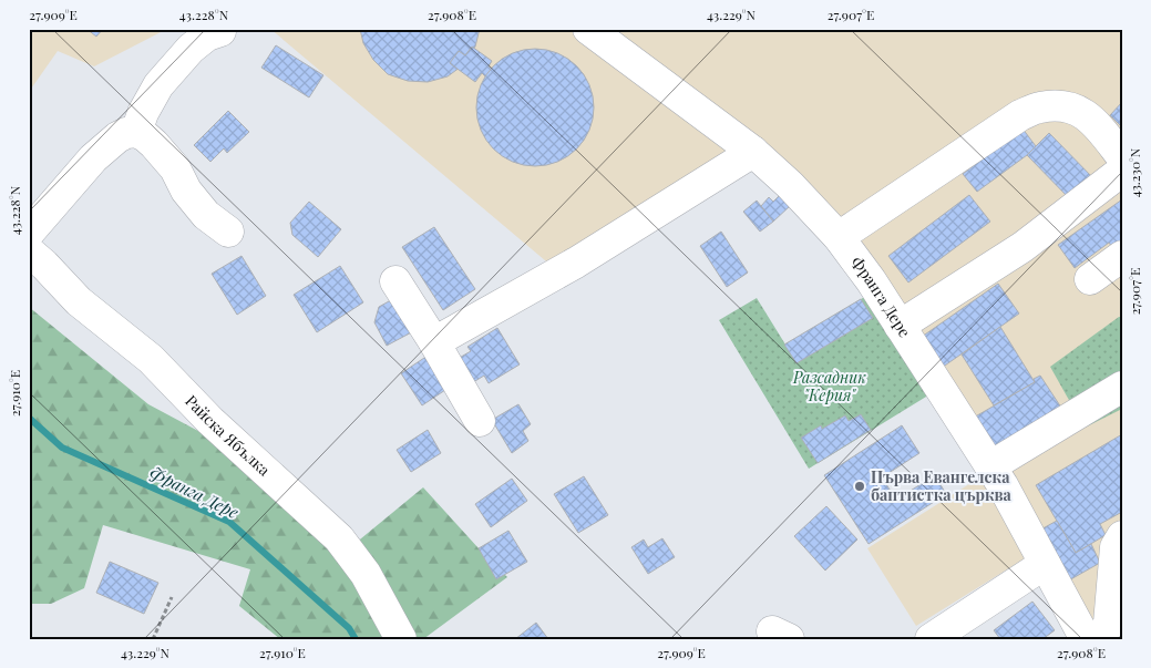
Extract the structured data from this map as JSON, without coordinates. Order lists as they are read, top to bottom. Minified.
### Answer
{"streets":{"street":["Франга Дере","Райска Ябълка"]},"water":["Франга Дере"],"parks":["Разсадник \"Керия\""],"places":["Първа Евангелска баптистка църква"],"coordinates":["27.909°E","43.228°N","27.908°E","43.229°N","27.907°E","43.230°N","27.910°E"]}
